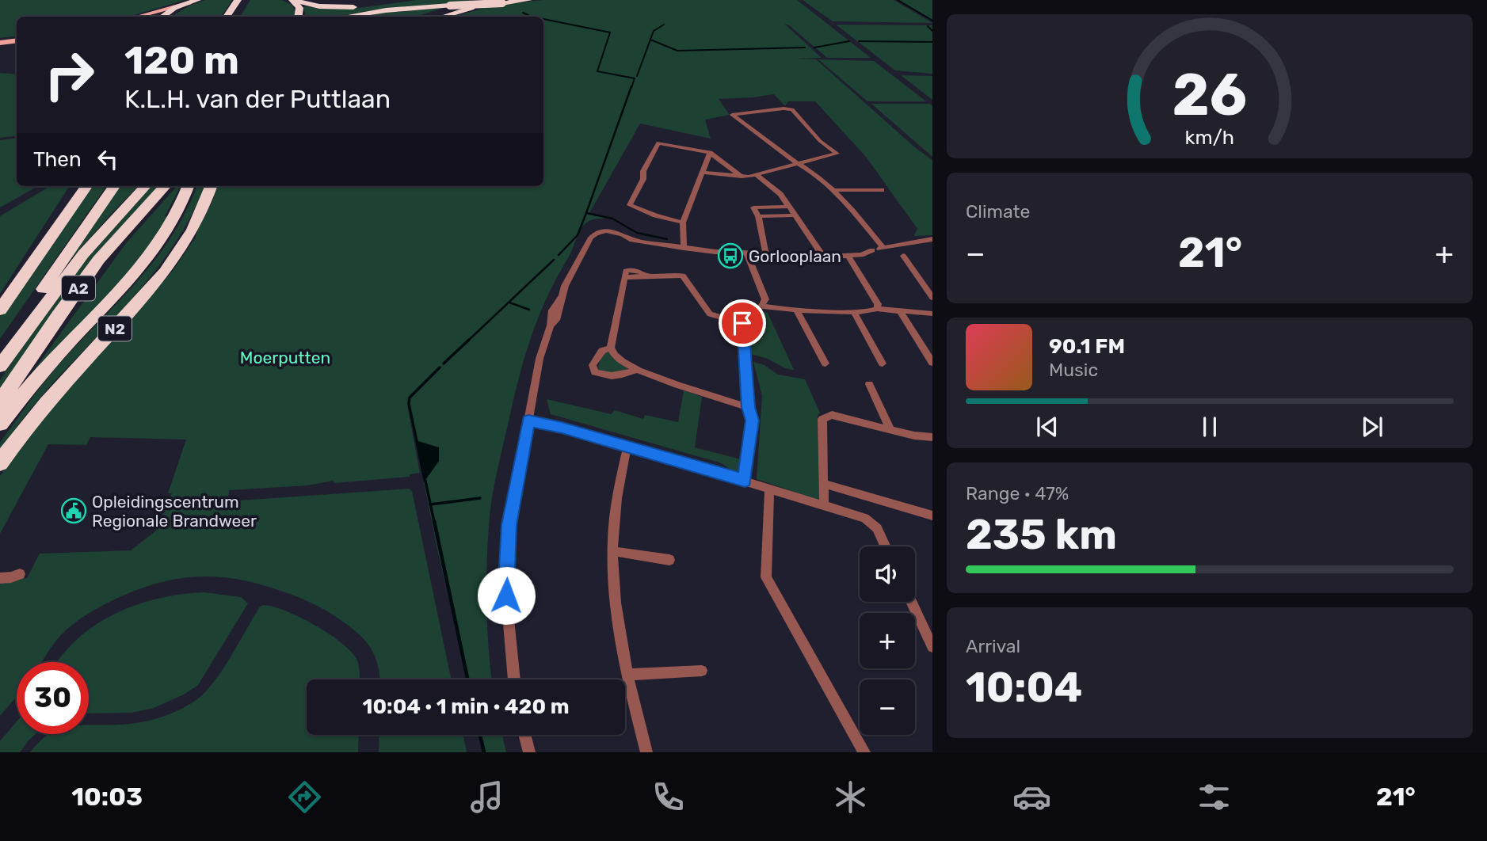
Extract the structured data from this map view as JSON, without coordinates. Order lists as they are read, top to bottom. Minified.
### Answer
{"streets":{"highway":["A2","N2"]},"parks":["Moerputten"],"places":{"bus stop":["Gorlooplaan"],"public building":["Opleidingscentrum Regionale Brandweer"]},"page":{"turn":["120 m","K.L.H. van der Puttlaan"],"then":"Then","tile":["Climate",["Range · 47%","235 km"],["Arrival","10:04"]],"heat":["−","21°","+"],"song":["90.1 FM","Music"],"map_buttons":["+","−"],"limit":"30","trip":"10:04 · 1 min · 420 m","tabs":["10:03","21°"],"gauge":["26","km/h"]}}
